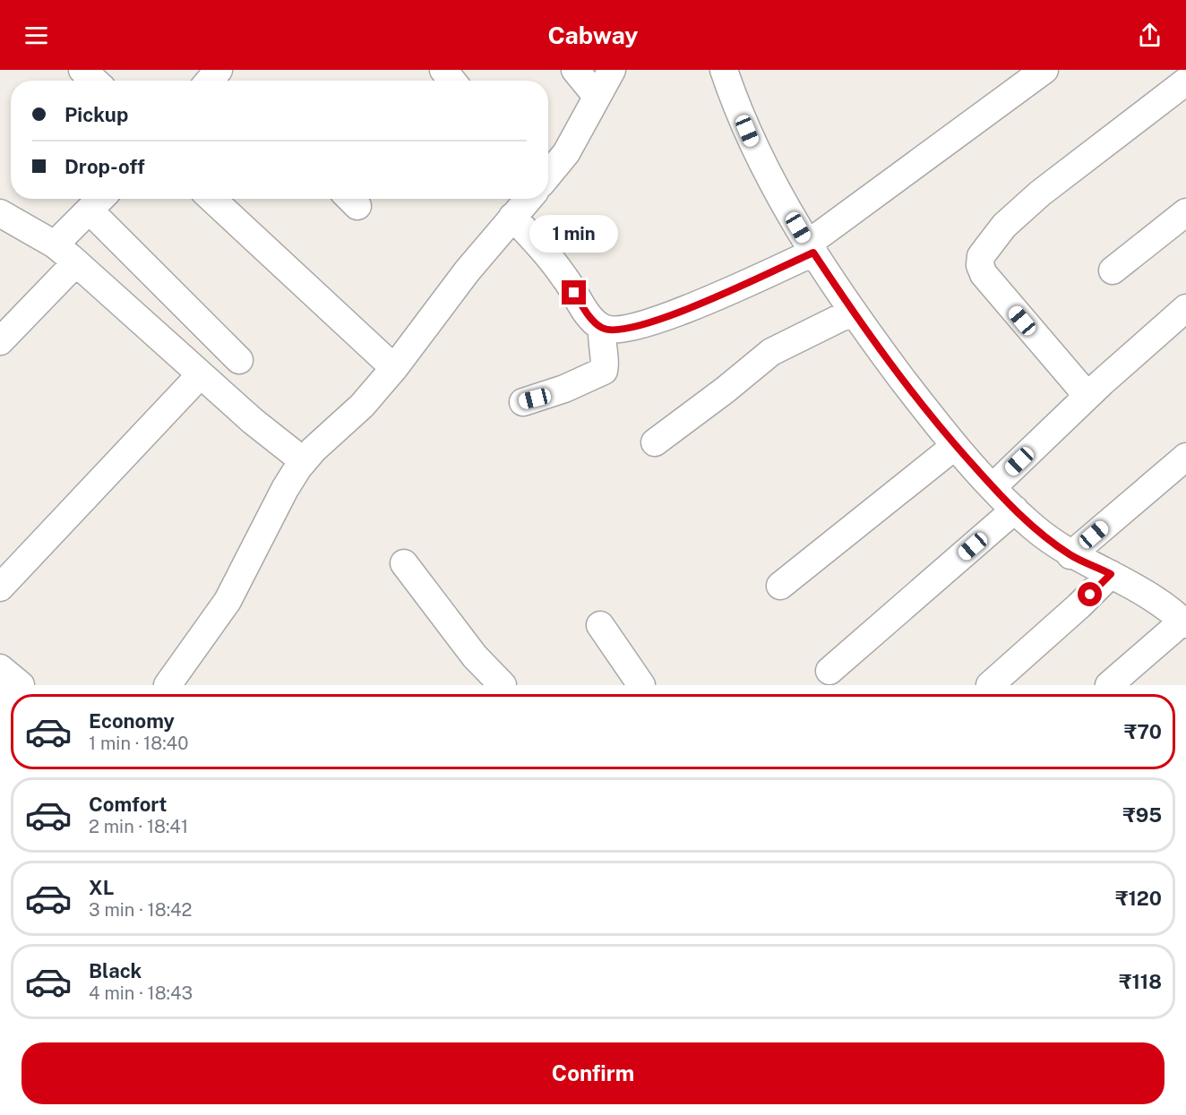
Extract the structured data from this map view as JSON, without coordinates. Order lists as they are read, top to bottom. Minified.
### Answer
{"page":{"header":"Cabway","banner":["Pickup","Drop-off"],"bubble":"1 min","list":[{"name":"Economy","note":"1 min · 18:40","value":"₹70"},{"name":"Comfort","note":"2 min · 18:41","value":"₹95"},{"name":"XL","note":"3 min · 18:42","value":"₹120"},{"name":"Black","note":"4 min · 18:43","value":"₹118"}],"buttons":"Confirm"}}
